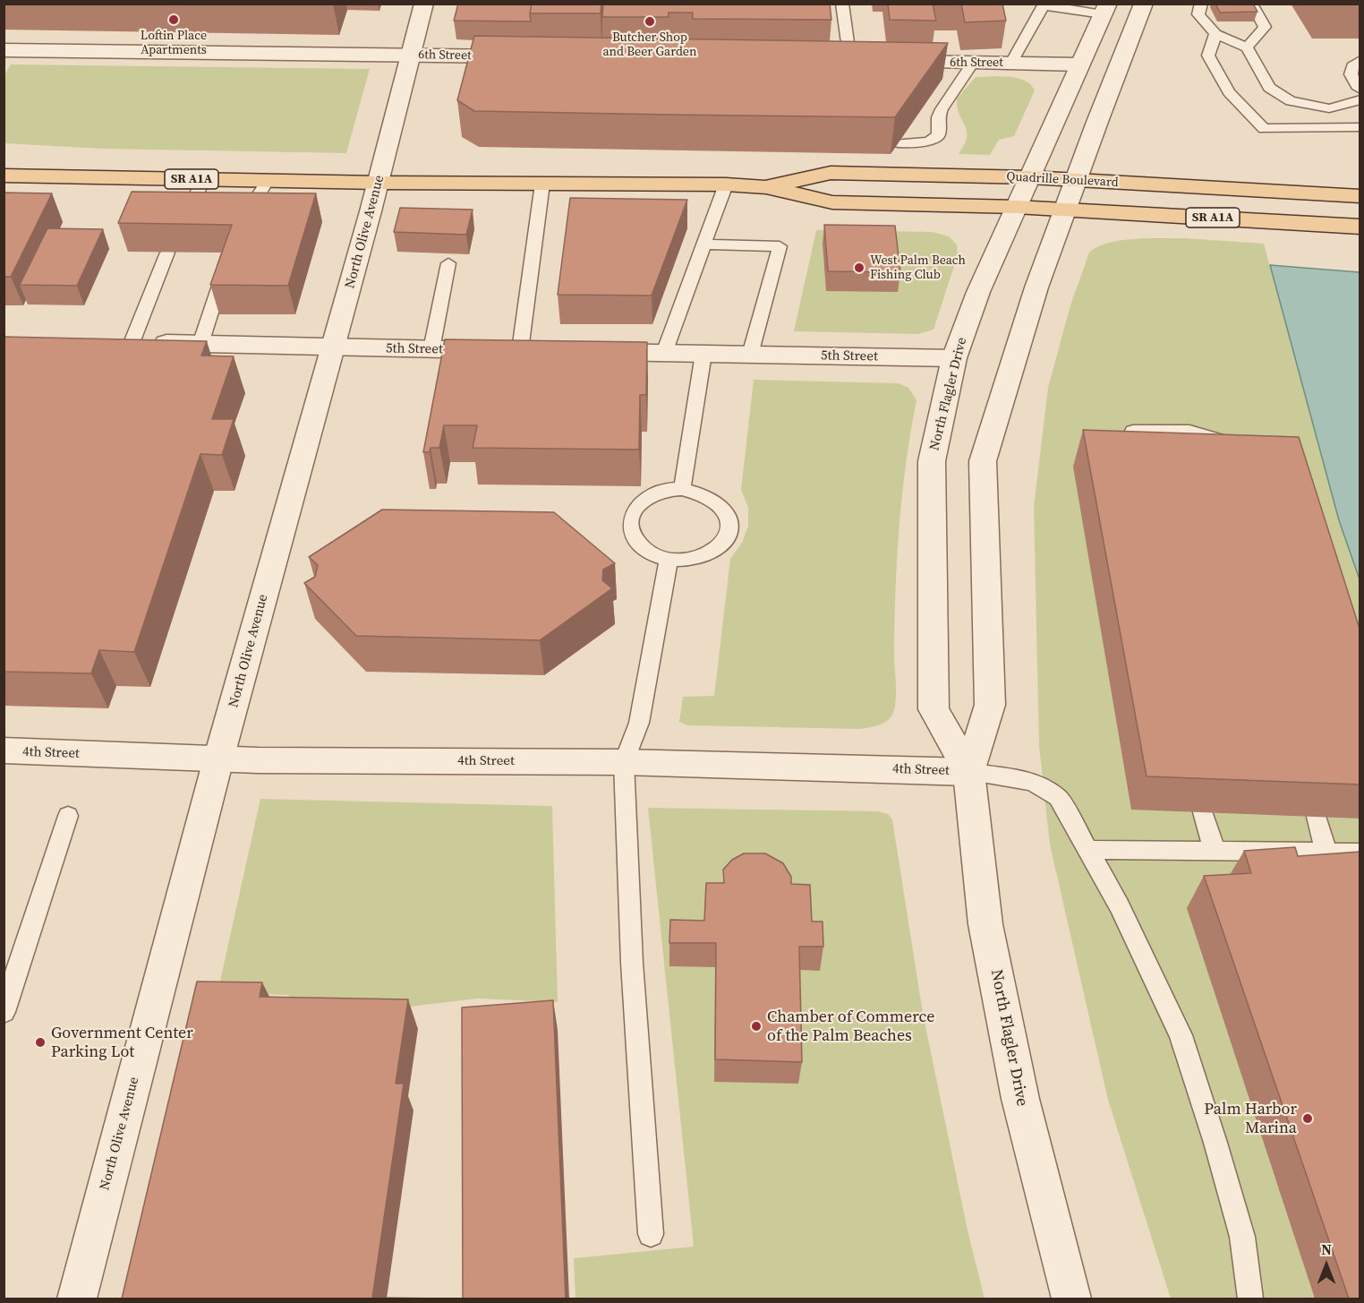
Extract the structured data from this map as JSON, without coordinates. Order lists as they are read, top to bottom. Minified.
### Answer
{"streets":{"main road":["SR A1A","Quadrille Boulevard"],"street":["6th Street","North Olive Avenue","5th Street","North Flagler Drive","4th Street"]},"crossings":[["6th Street","North Olive Avenue"],["6th Street","North Flagler Drive"],["SR A1A","Quadrille Boulevard"],["SR A1A","North Olive Avenue"],["SR A1A","North Flagler Drive"],["Quadrille Boulevard","North Flagler Drive"],["North Olive Avenue","5th Street"],["North Olive Avenue","4th Street"],["5th Street","North Flagler Drive"],["North Flagler Drive","4th Street"]],"places":["Loftin Place Apartments","Butcher Shop and Beer Garden","West Palm Beach Fishing Club","Chamber of Commerce of the Palm Beaches","Government Center Parking Lot","Palm Harbor Marina"],"north":"top"}
